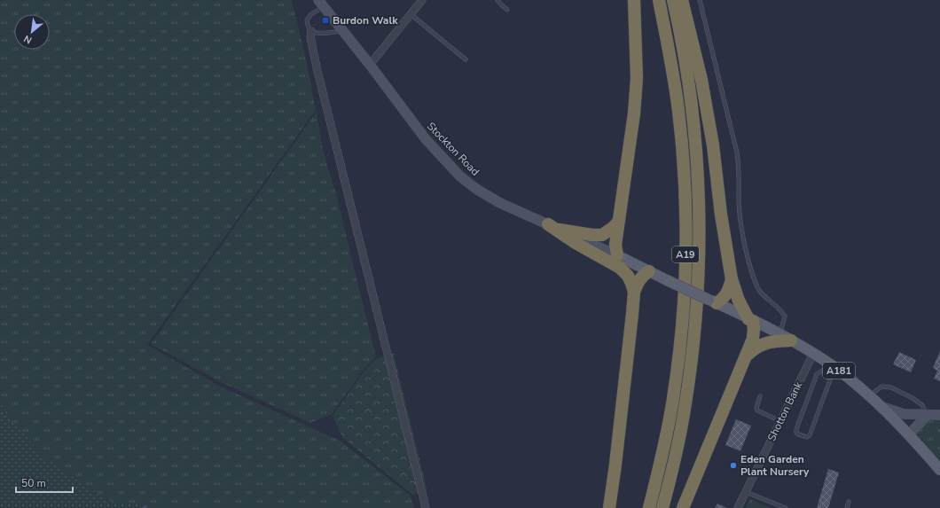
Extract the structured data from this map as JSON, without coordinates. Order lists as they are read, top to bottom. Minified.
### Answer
{"streets":{"highway":["A19"],"main road":["Stockton Road","A181"],"street":["Shotton Bank"]},"crossings":[["Stockton Road","A181"],["A181","Shotton Bank"]],"places":{"transit":["Burdon Walk"],"other":["Eden Garden Plant Nursery"]},"scale_bar":"50 m","north":"bottom left"}
